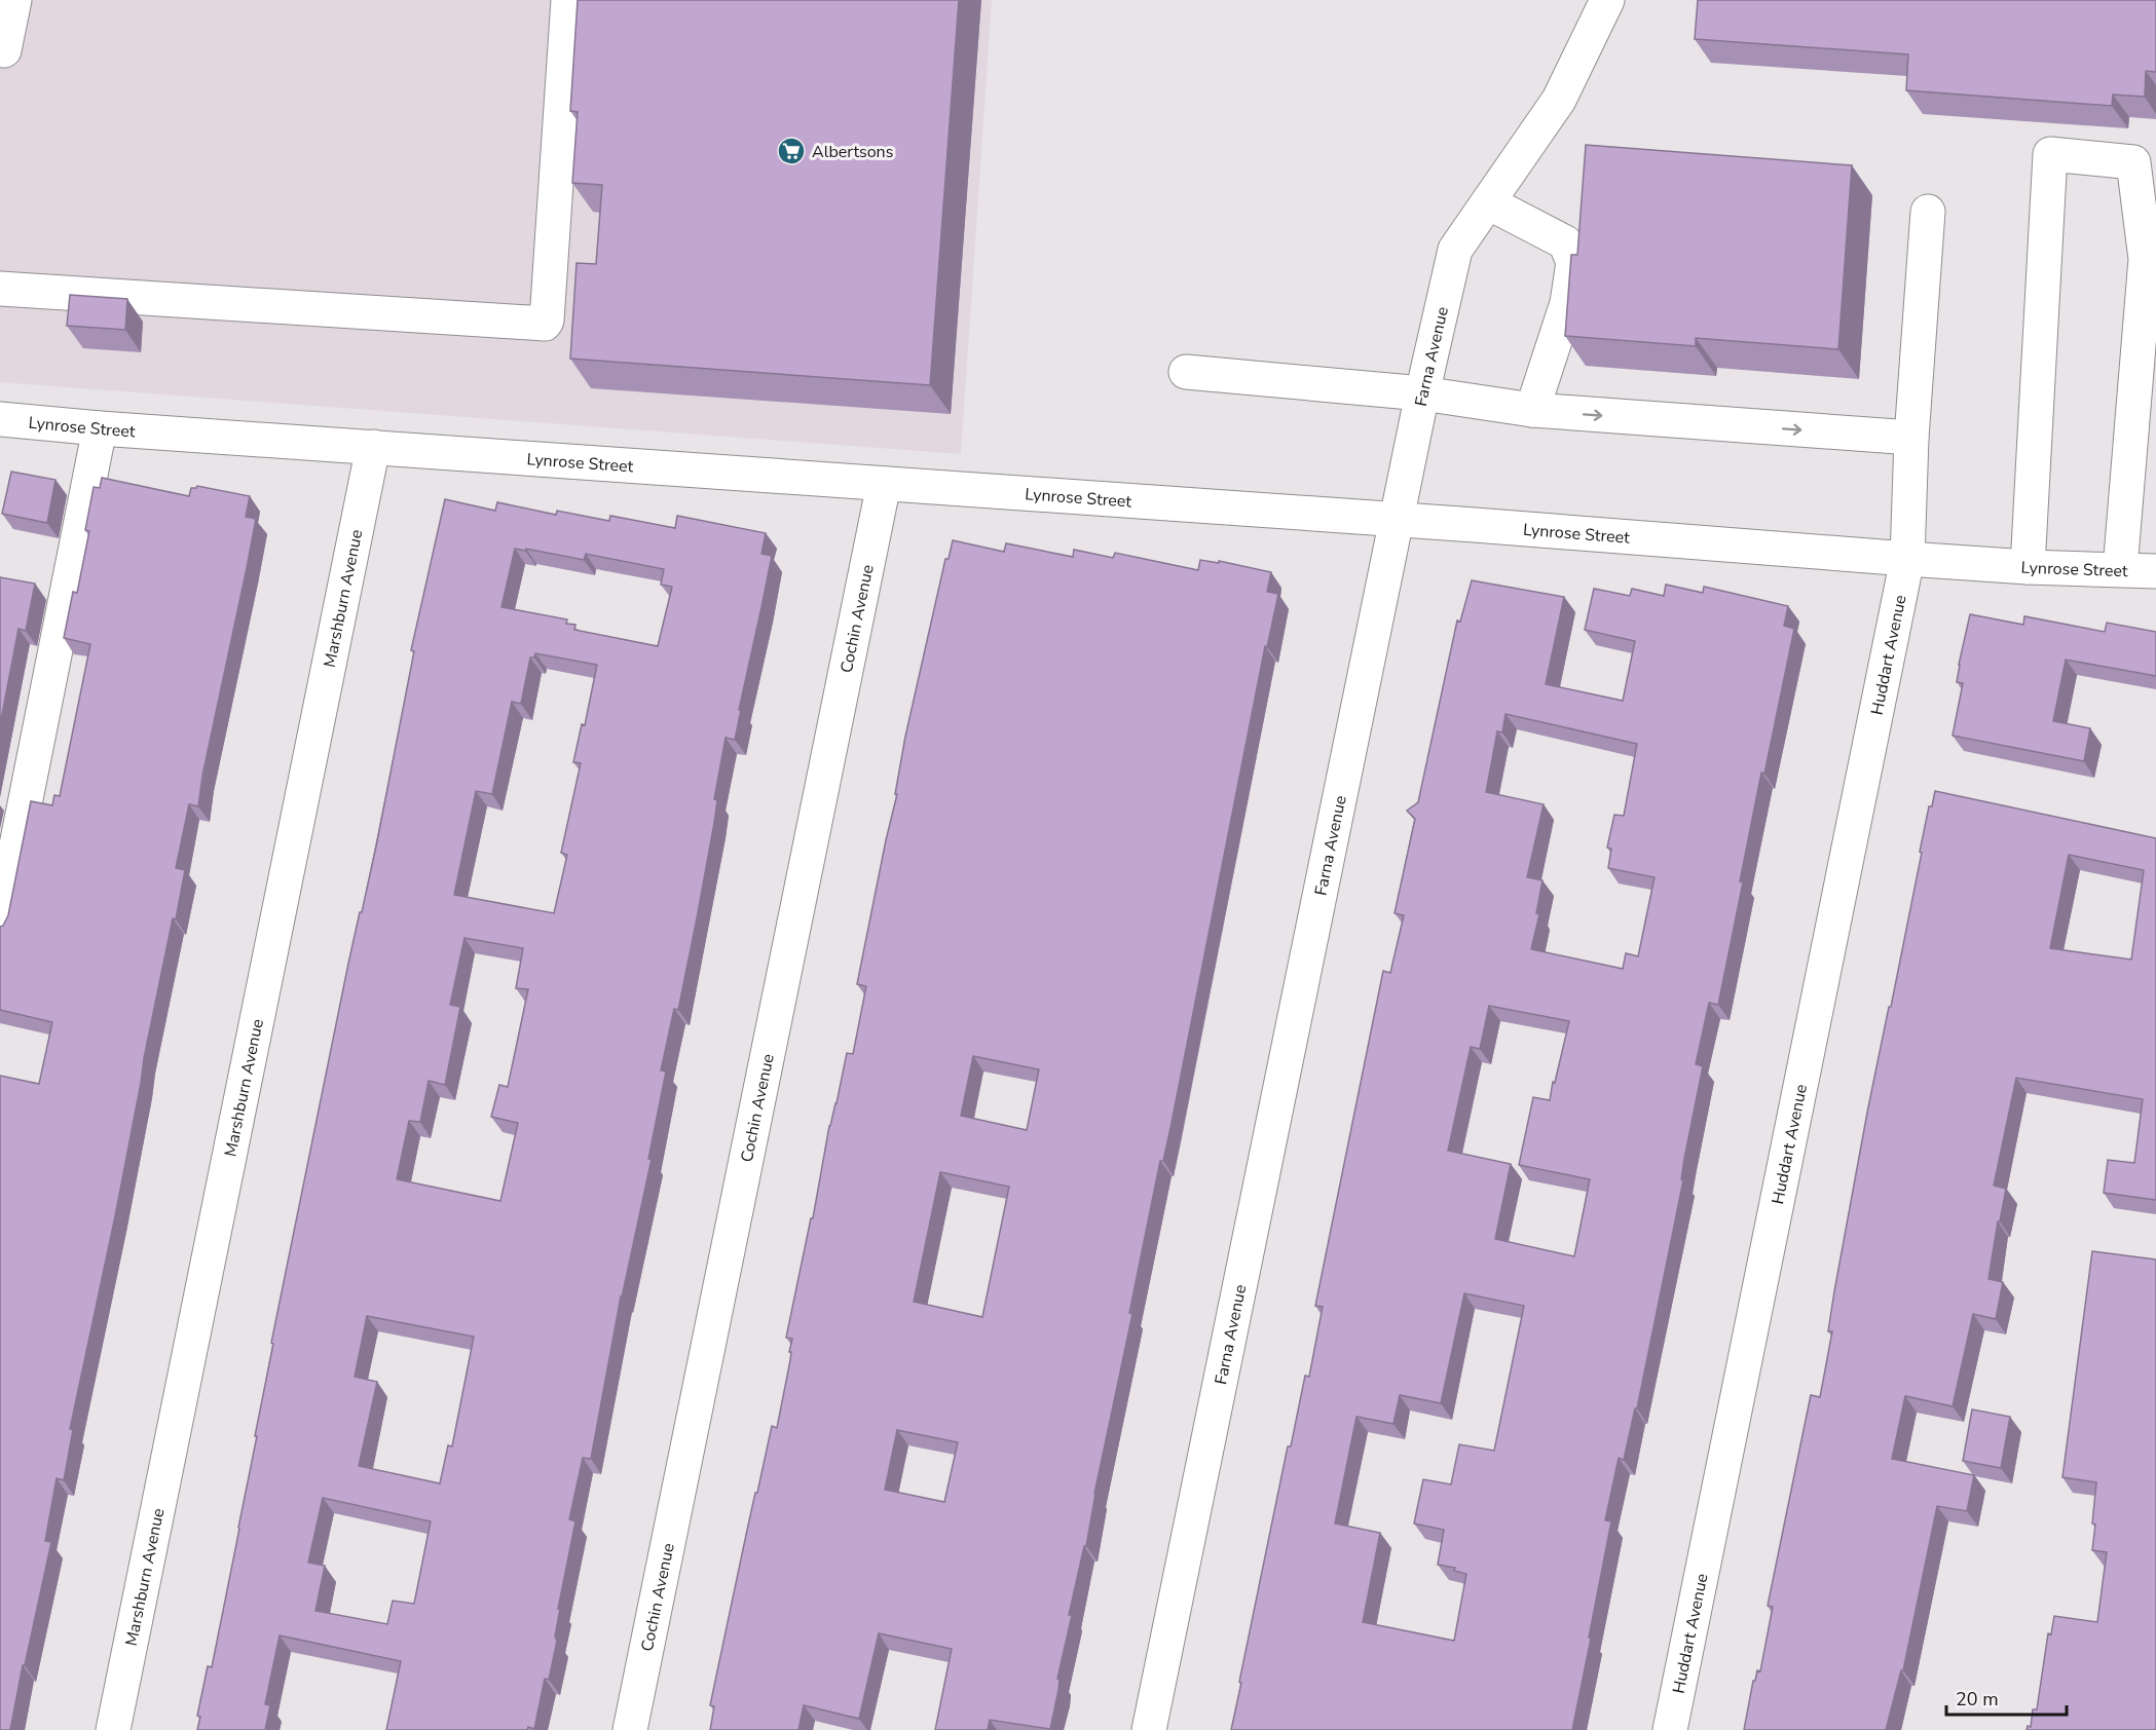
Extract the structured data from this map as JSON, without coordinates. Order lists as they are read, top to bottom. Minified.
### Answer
{"streets":{"street":["Farna Avenue","Lynrose Street","Marshburn Avenue","Cochin Avenue","Huddart Avenue"]},"crossings":[["Farna Avenue","Lynrose Street"],["Lynrose Street","Marshburn Avenue"],["Lynrose Street","Cochin Avenue"],["Lynrose Street","Huddart Avenue"]],"places":{"supermarket":["Albertsons"]},"scale_bar":"20 m"}
